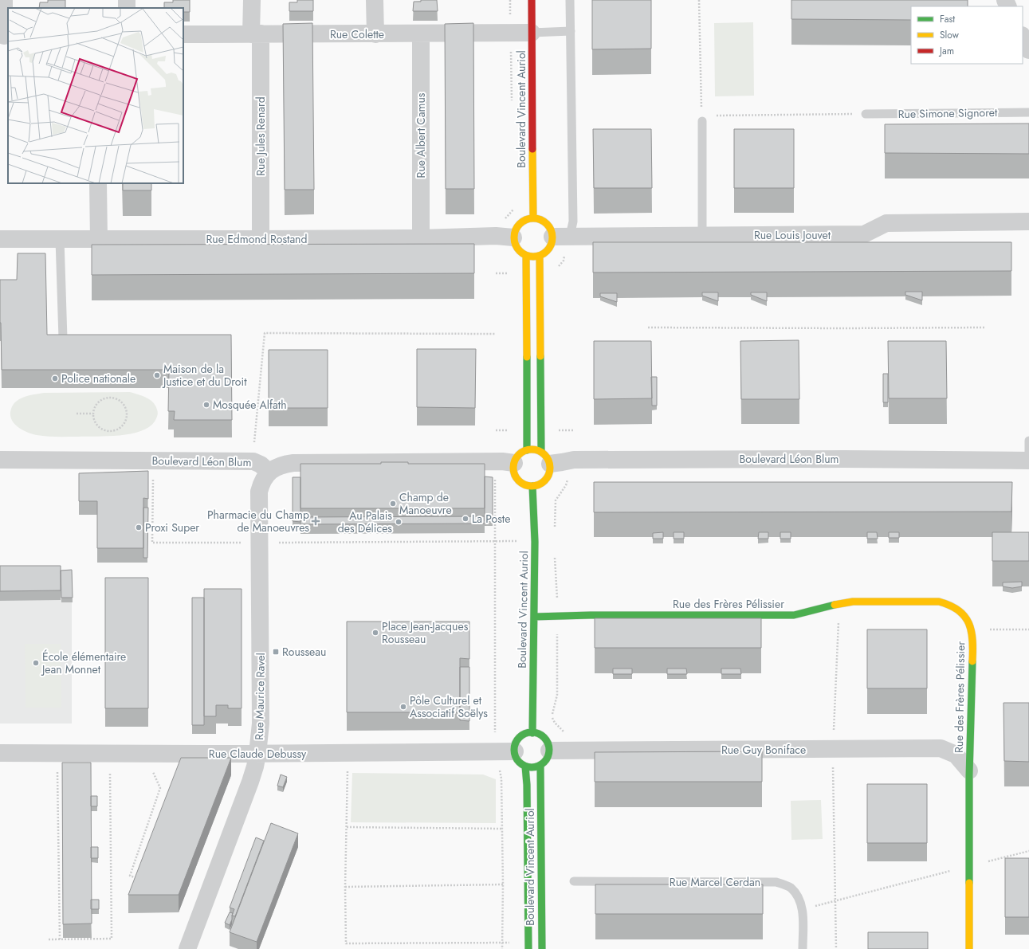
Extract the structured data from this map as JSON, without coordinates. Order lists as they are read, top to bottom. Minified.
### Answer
{"streets":{"street":["Rue Colette","Boulevard Vincent Auriol","Rue Albert Camus","Rue Jules Renard","Rue Louis Jouvet","Rue Edmond Rostand","Boulevard Léon Blum","Rue des Frères Pélissier","Rue Maurice Ravel","Rue Guy Boniface","Rue Claude Debussy"],"lane":["Rue Simone Signoret","Rue Marcel Cerdan"]},"crossings":[["Rue Colette","Boulevard Vincent Auriol"],["Rue Colette","Rue Albert Camus"],["Rue Colette","Rue Jules Renard"],["Boulevard Vincent Auriol","Rue Louis Jouvet"],["Boulevard Vincent Auriol","Rue Edmond Rostand"],["Boulevard Vincent Auriol","Boulevard Léon Blum"],["Boulevard Vincent Auriol","Rue des Frères Pélissier"],["Boulevard Vincent Auriol","Rue Guy Boniface"],["Boulevard Vincent Auriol","Rue Claude Debussy"],["Rue Albert Camus","Rue Edmond Rostand"],["Rue Jules Renard","Rue Edmond Rostand"],["Rue Louis Jouvet","Rue Edmond Rostand"],["Boulevard Léon Blum","Rue Maurice Ravel"],["Rue des Frères Pélissier","Rue Guy Boniface"],["Rue Maurice Ravel","Rue Claude Debussy"],["Rue Guy Boniface","Rue Claude Debussy"]],"places":{"other":["Maison de la Justice et du Droit","Police nationale","Mosquée Alfath","Champ de Manoeuvre","La Poste","Au Palais des Délices","Proxi Super","Place Jean-Jacques Rousseau","École élémentaire Jean Monnet","Pôle Culturel et Associatif Soëlys"],"health":["Pharmacie du Champ de Manoeuvres"],"transit":["Rousseau"]},"legend":["Fast","Slow","Jam"]}
